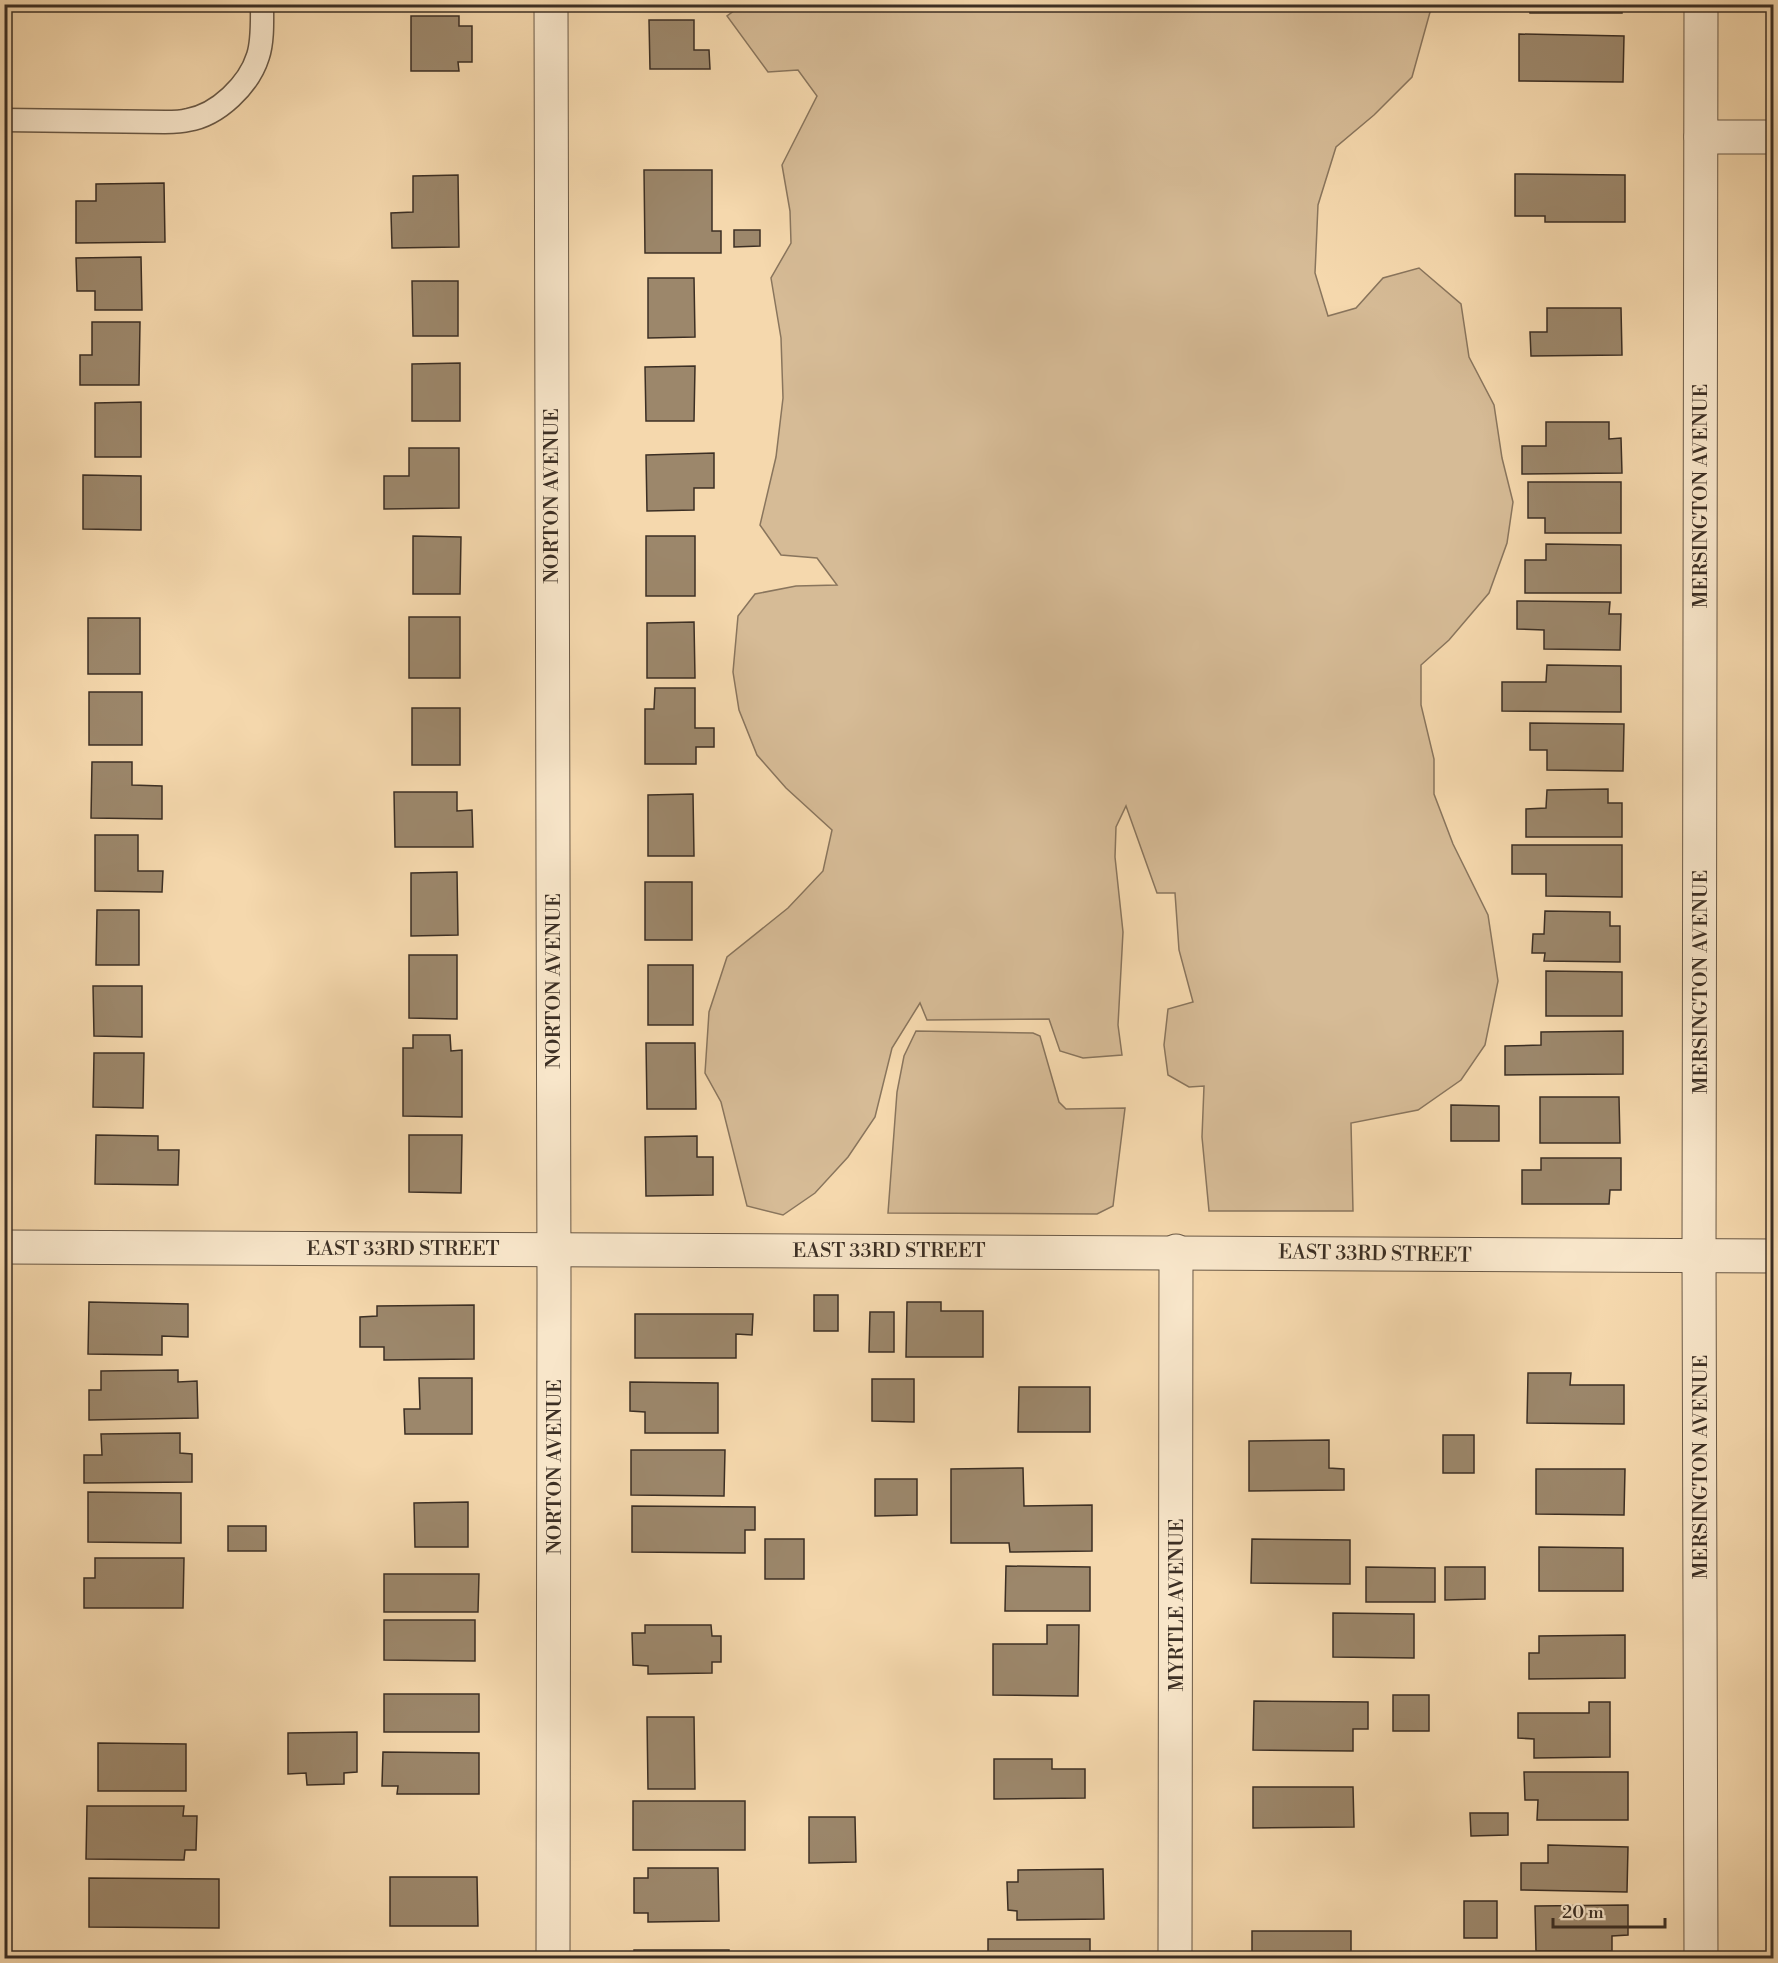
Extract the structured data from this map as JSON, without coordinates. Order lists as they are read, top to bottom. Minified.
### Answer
{"streets":{"street":["NORTON AVENUE","MERSINGTON AVENUE","EAST 33RD STREET","MYRTLE AVENUE"]},"crossings":[["NORTON AVENUE","EAST 33RD STREET"],["MERSINGTON AVENUE","EAST 33RD STREET"],["EAST 33RD STREET","MYRTLE AVENUE"]],"scale_bar":"20 m"}
